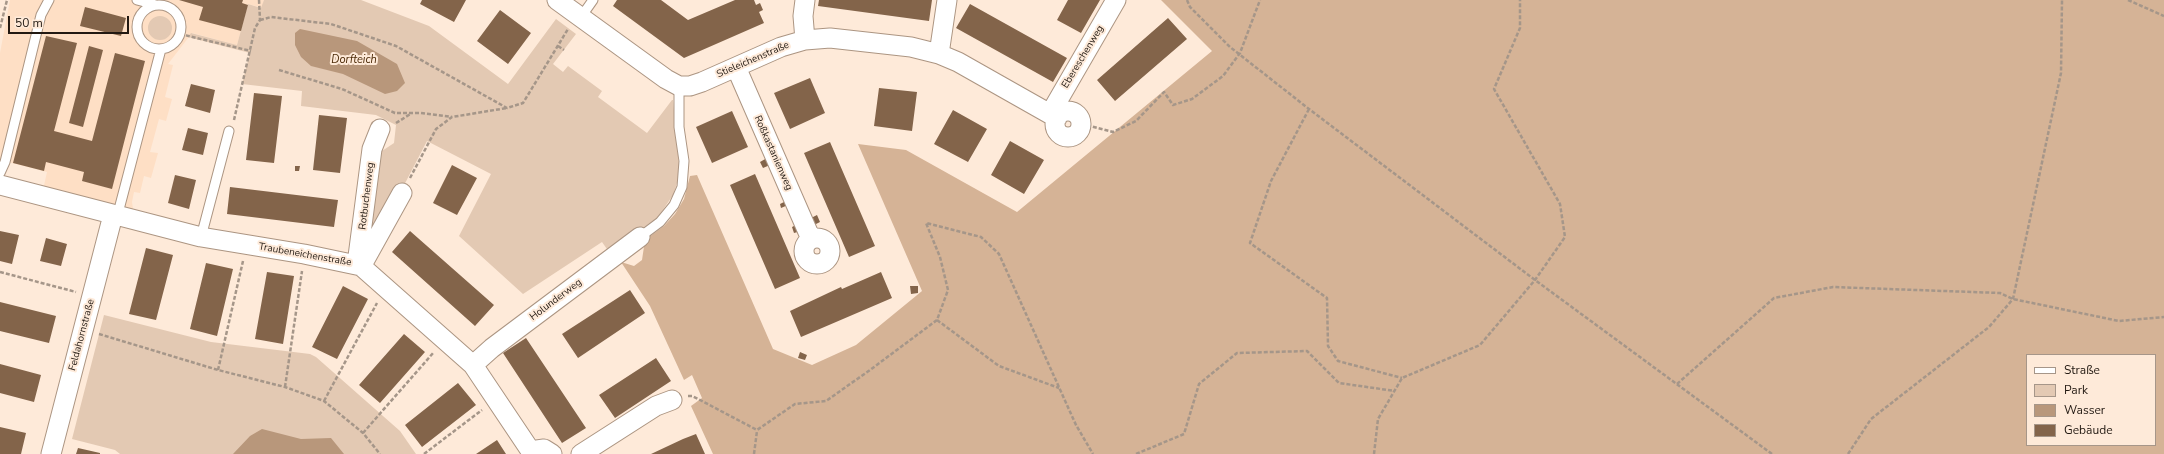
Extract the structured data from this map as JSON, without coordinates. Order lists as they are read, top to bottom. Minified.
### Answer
{"streets":{"street":["Ebereschenweg","Stieleichenstraße","Roßkastanienweg","Rotbuchenweg","Traubeneichenstraße","Holunderweg","Feldahornstraße"]},"crossings":[["Ebereschenweg","Stieleichenstraße"],["Stieleichenstraße","Roßkastanienweg"],["Rotbuchenweg","Traubeneichenstraße"],["Traubeneichenstraße","Holunderweg"],["Traubeneichenstraße","Feldahornstraße"]],"water":["Dorfteich"],"legend":["Straße","Park","Wasser","Gebäude"],"scale_bar":"50 m"}
